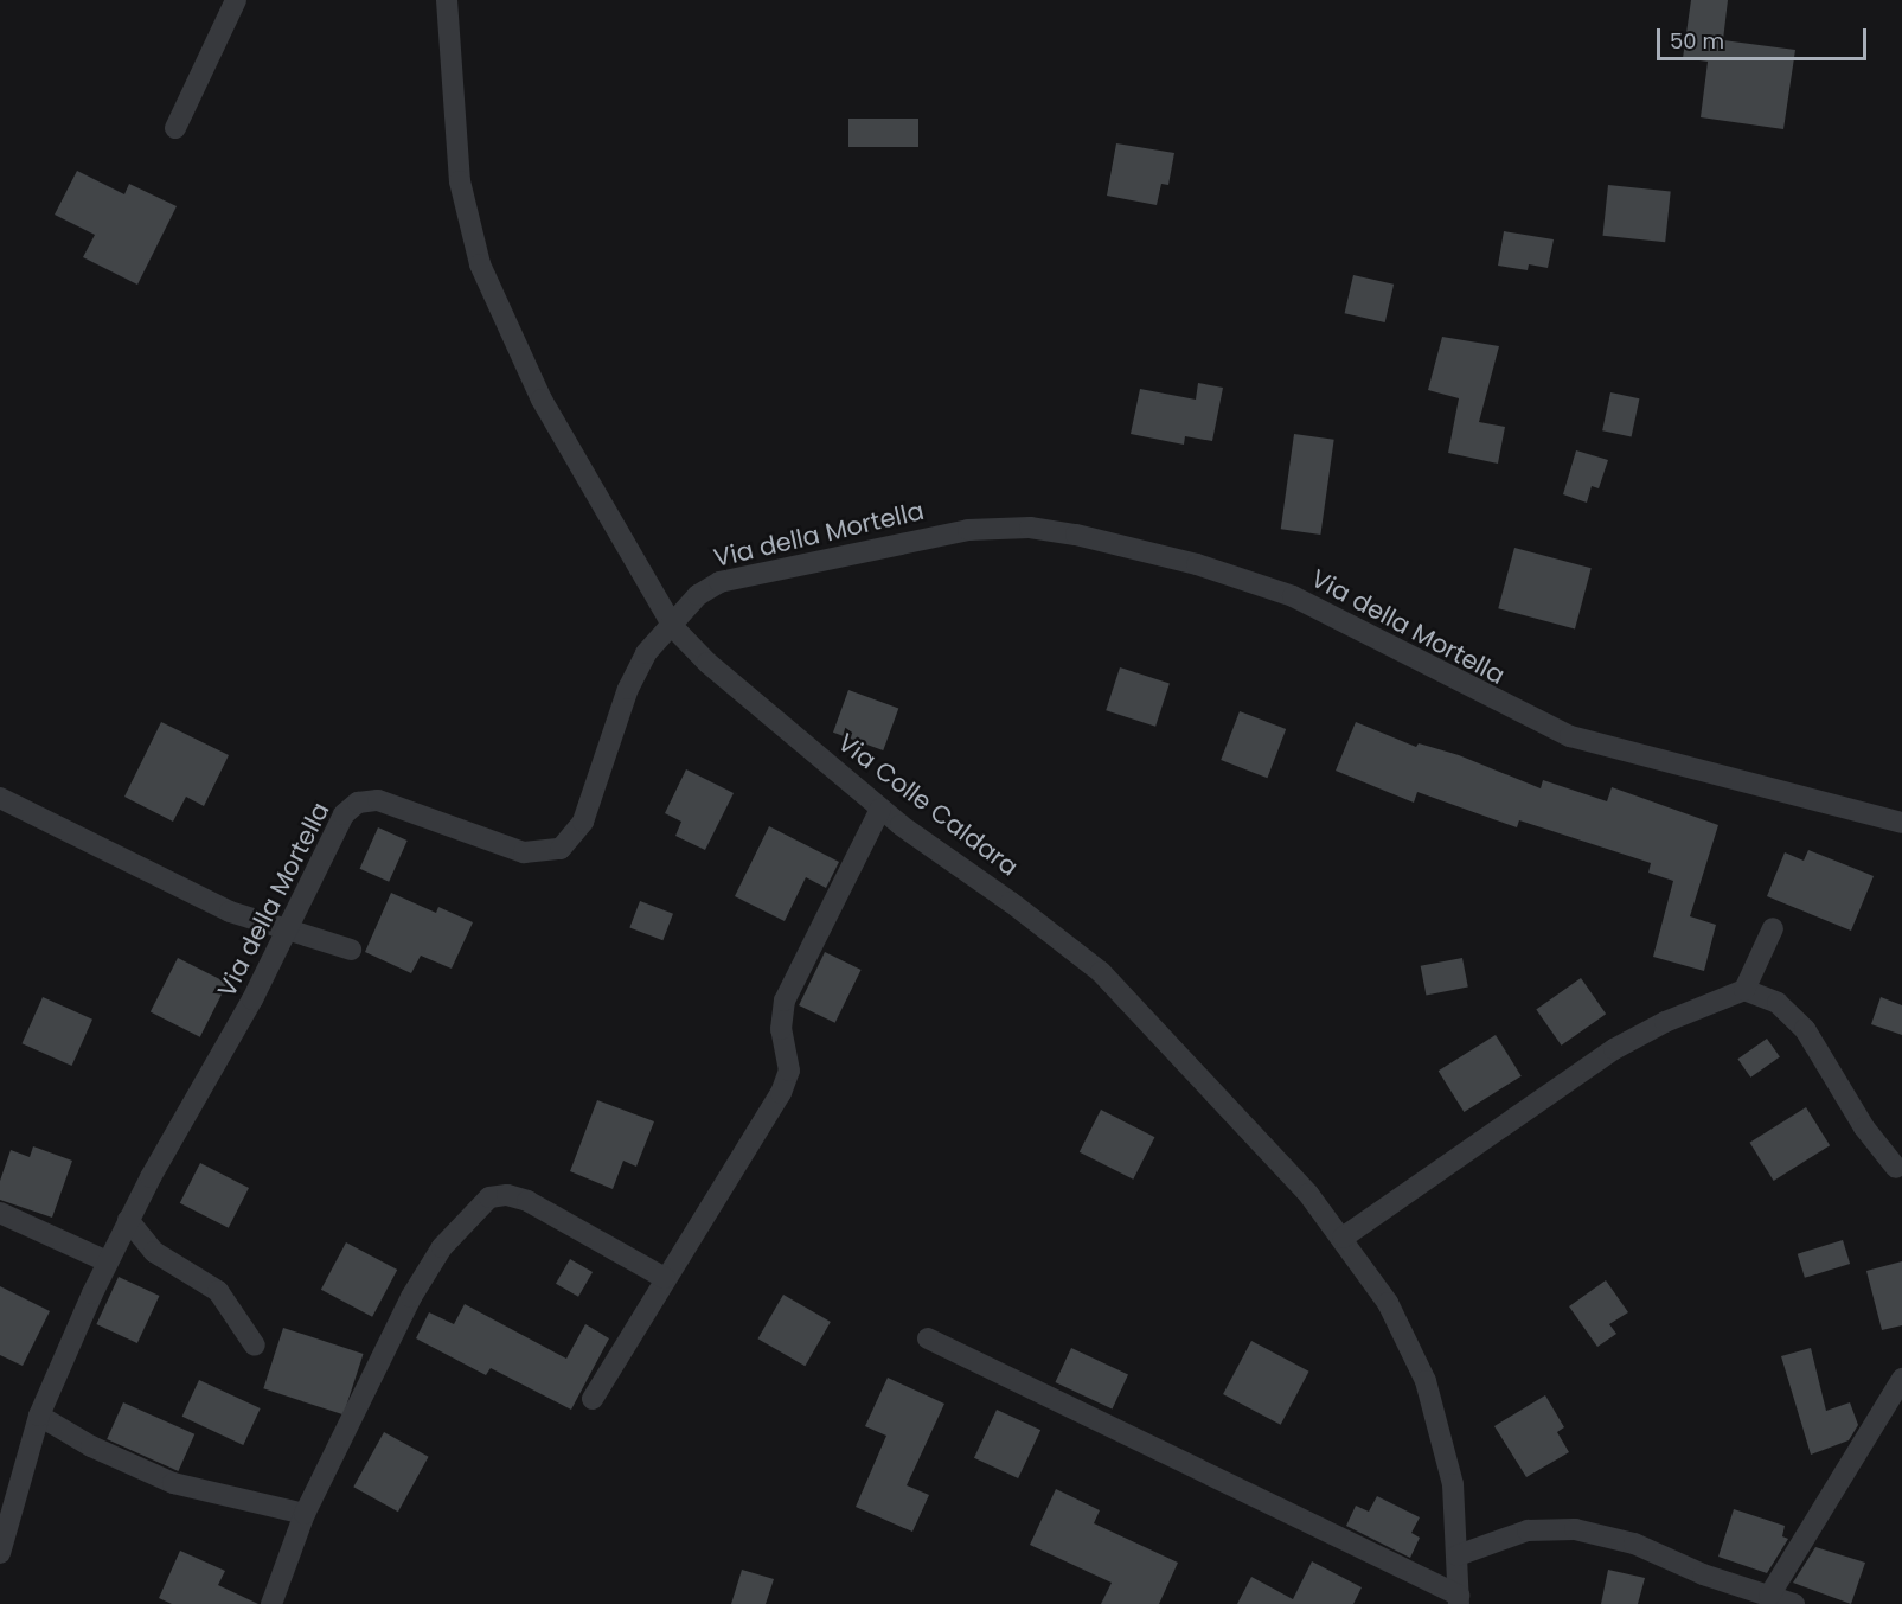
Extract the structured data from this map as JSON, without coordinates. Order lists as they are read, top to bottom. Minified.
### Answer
{"streets":{"street":["Via della Mortella","Via Colle Caldara"]},"crossings":[["Via della Mortella","Via Colle Caldara"]],"scale_bar":"50 m"}
